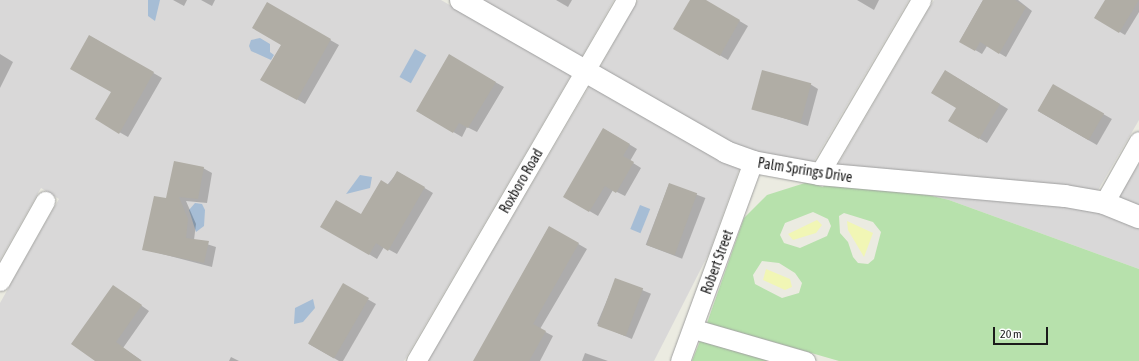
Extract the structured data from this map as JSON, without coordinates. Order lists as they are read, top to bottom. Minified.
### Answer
{"streets":{"street":["Palm Springs Drive","Roxboro Road","Robert Street"]},"crossings":[["Palm Springs Drive","Roxboro Road"],["Palm Springs Drive","Robert Street"]],"scale_bar":"20 m"}
